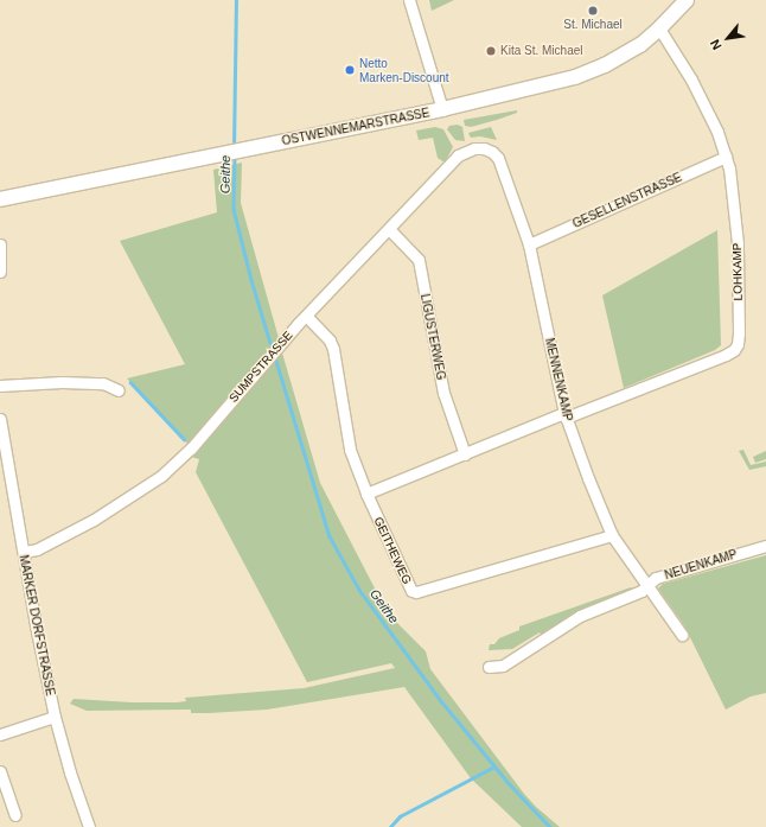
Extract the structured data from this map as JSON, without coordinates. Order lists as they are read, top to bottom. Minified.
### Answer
{"streets":{"street":["OSTWENNEMARSTRASSE","GESELLENSTRASSE","LOHKAMP","LIGUSTERWEG","SUMPSTRASSE","MENNENKAMP","GEITHEWEG","NEUENKAMP","MARKER DORFSTRASSE"]},"crossings":[["OSTWENNEMARSTRASSE","LOHKAMP"],["GESELLENSTRASSE","LOHKAMP"],["GESELLENSTRASSE","MENNENKAMP"],["LOHKAMP","LIGUSTERWEG"],["LOHKAMP","MENNENKAMP"],["LOHKAMP","GEITHEWEG"],["LIGUSTERWEG","SUMPSTRASSE"],["SUMPSTRASSE","MENNENKAMP"],["SUMPSTRASSE","GEITHEWEG"],["SUMPSTRASSE","MARKER DORFSTRASSE"],["MENNENKAMP","GEITHEWEG"],["MENNENKAMP","NEUENKAMP"]],"water":["Geithe"],"places":["St. Michael","Kita St. Michael","Netto Marken-Discount"],"north":"bottom left"}
